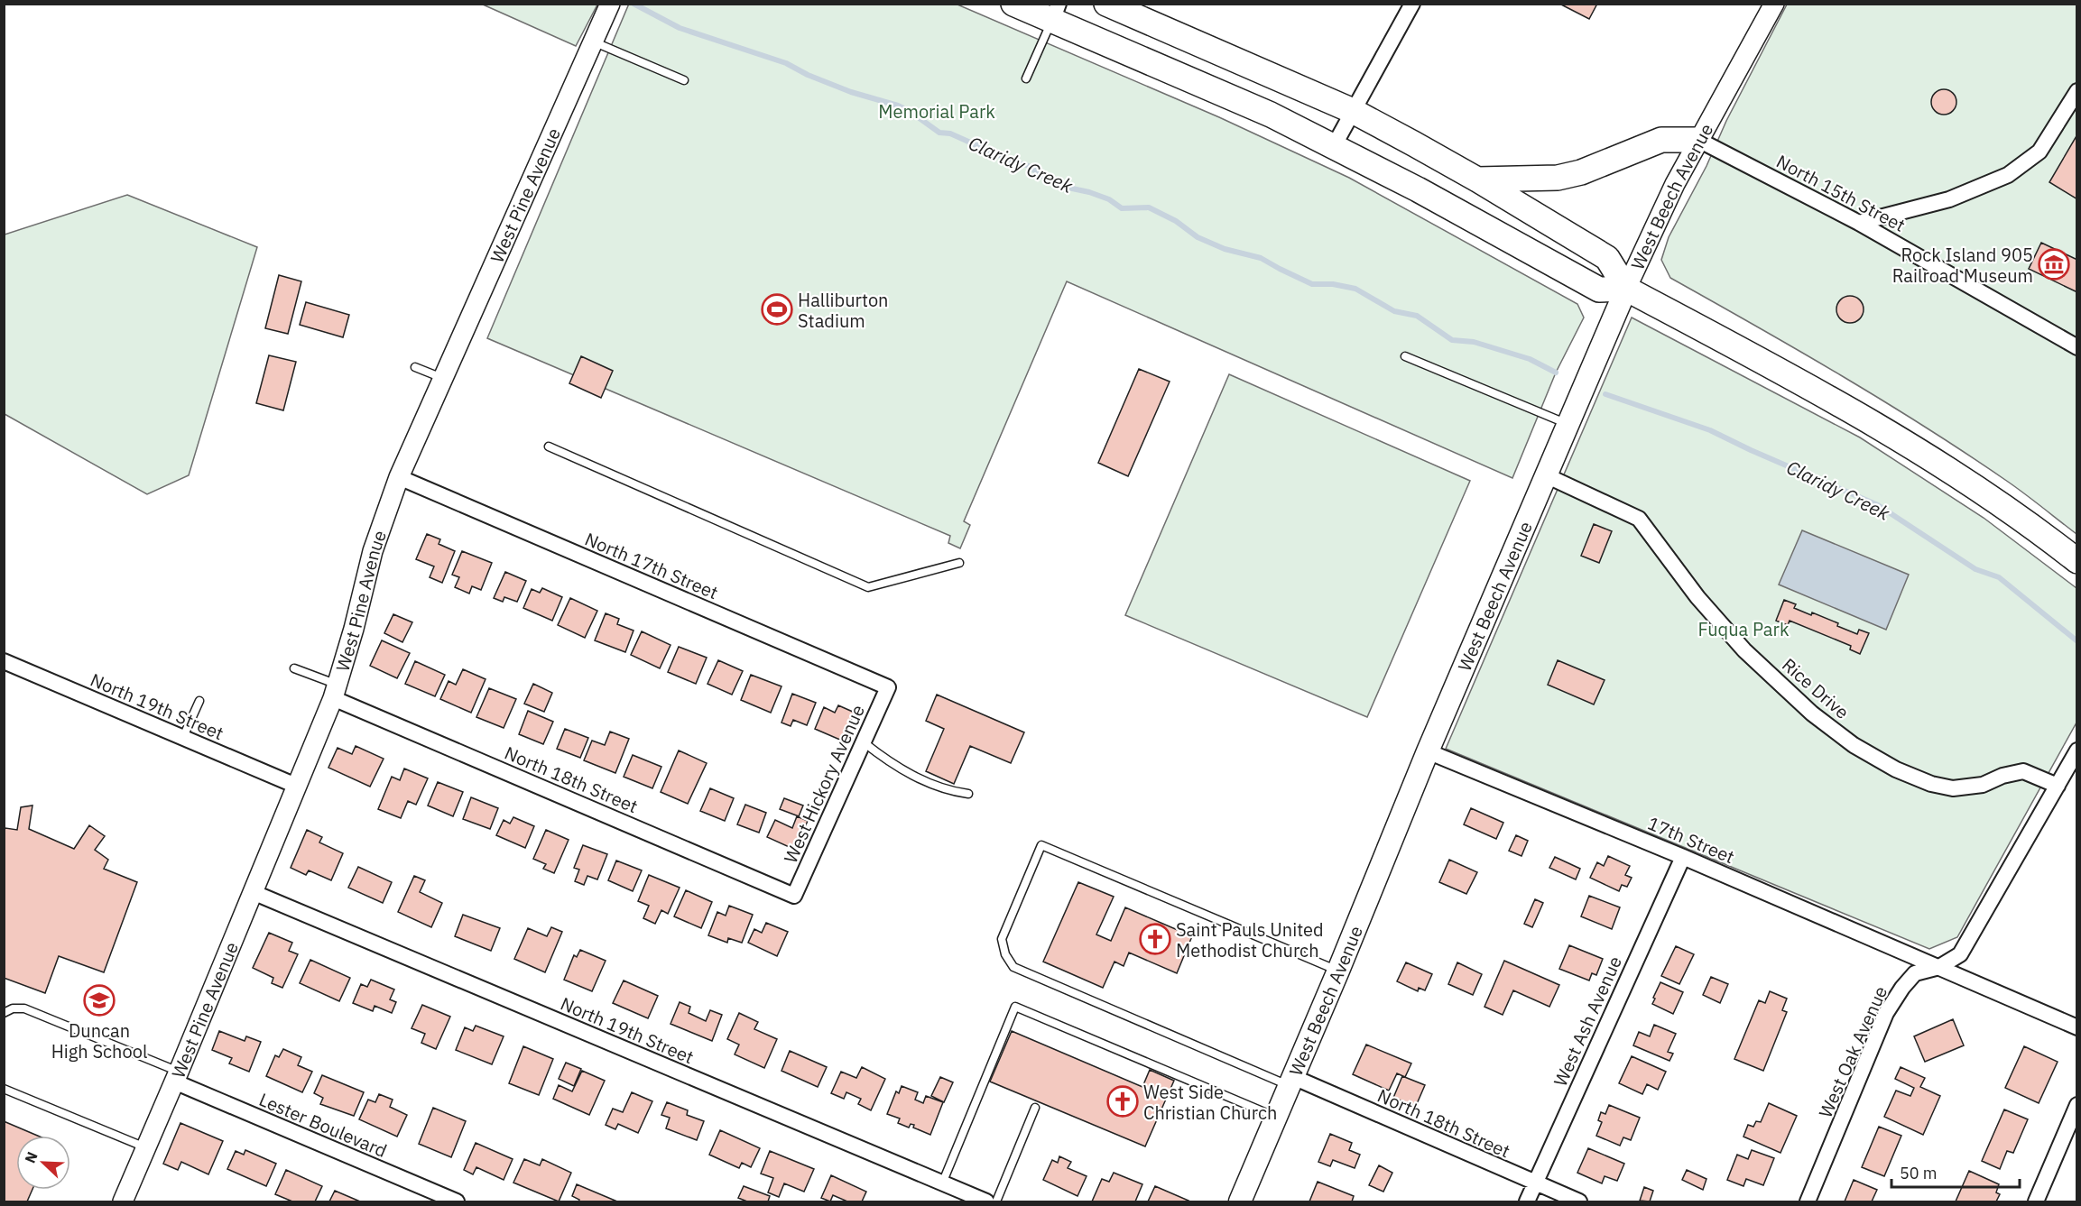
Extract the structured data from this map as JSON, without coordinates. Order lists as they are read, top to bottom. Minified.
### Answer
{"streets":{"main road":["West Beech Avenue"],"street":["North 15th Street","West Pine Avenue","North 17th Street","Rice Drive","North 19th Street","North 18th Street","West Hickory Avenue","17th Street","West Ash Avenue","West Oak Avenue","Lester Boulevard"]},"crossings":[["North 15th Street","West Beech Avenue"],["West Pine Avenue","North 17th Street"],["West Pine Avenue","North 19th Street"],["West Pine Avenue","North 18th Street"],["West Pine Avenue","Lester Boulevard"],["West Beech Avenue","Rice Drive"],["West Beech Avenue","North 18th Street"],["West Beech Avenue","17th Street"],["North 17th Street","West Hickory Avenue"],["Rice Drive","West Oak Avenue"],["North 18th Street","West Hickory Avenue"],["North 18th Street","West Ash Avenue"],["17th Street","West Ash Avenue"],["17th Street","West Oak Avenue"]],"water":["Claridy Creek"],"parks":["Memorial Park","Fuqua Park"],"places":{"museum":["Rock Island 905 Railroad Museum"],"sports":["Halliburton Stadium"],"church":["Saint Pauls United Methodist Church","West Side Christian Church"],"school or university":["Duncan High School"]},"scale_bar":"50 m","north":"top left"}
